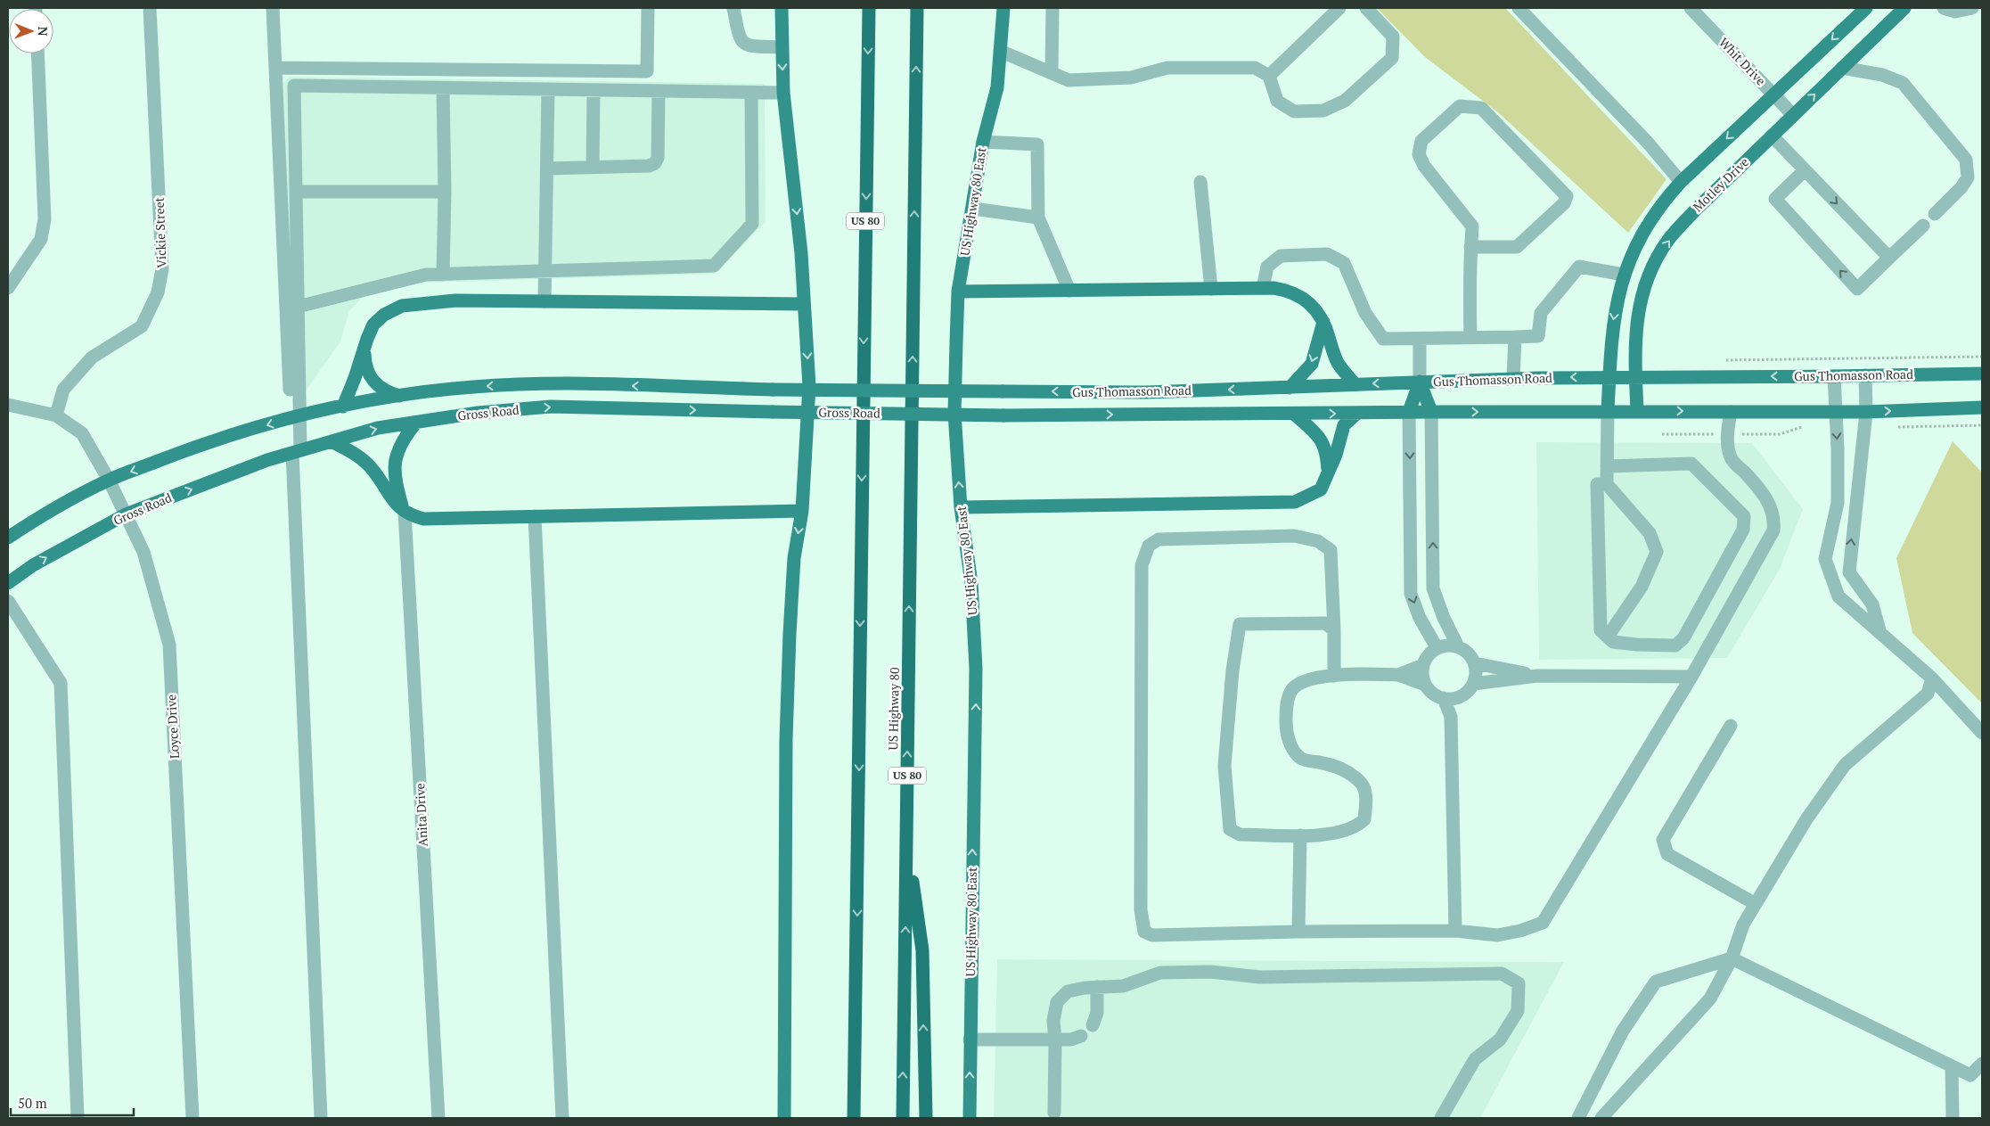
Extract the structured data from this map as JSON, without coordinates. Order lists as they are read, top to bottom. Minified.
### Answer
{"streets":{"highway":["US 80","US Highway 80"],"main road":["Motley Drive","US Highway 80 East","Gus Thomasson Road","Gross Road"],"street":["Whit Drive","Vickie Street","Loyce Drive","Anita Drive"]},"crossings":[["Whit Drive","Motley Drive"],["Motley Drive","Gus Thomasson Road"],["Vickie Street","Loyce Drive"],["Gus Thomasson Road","Gross Road"],["Gross Road","Loyce Drive"]],"one_way":["US Highway 80 East"],"scale_bar":"50 m","north":"right"}
